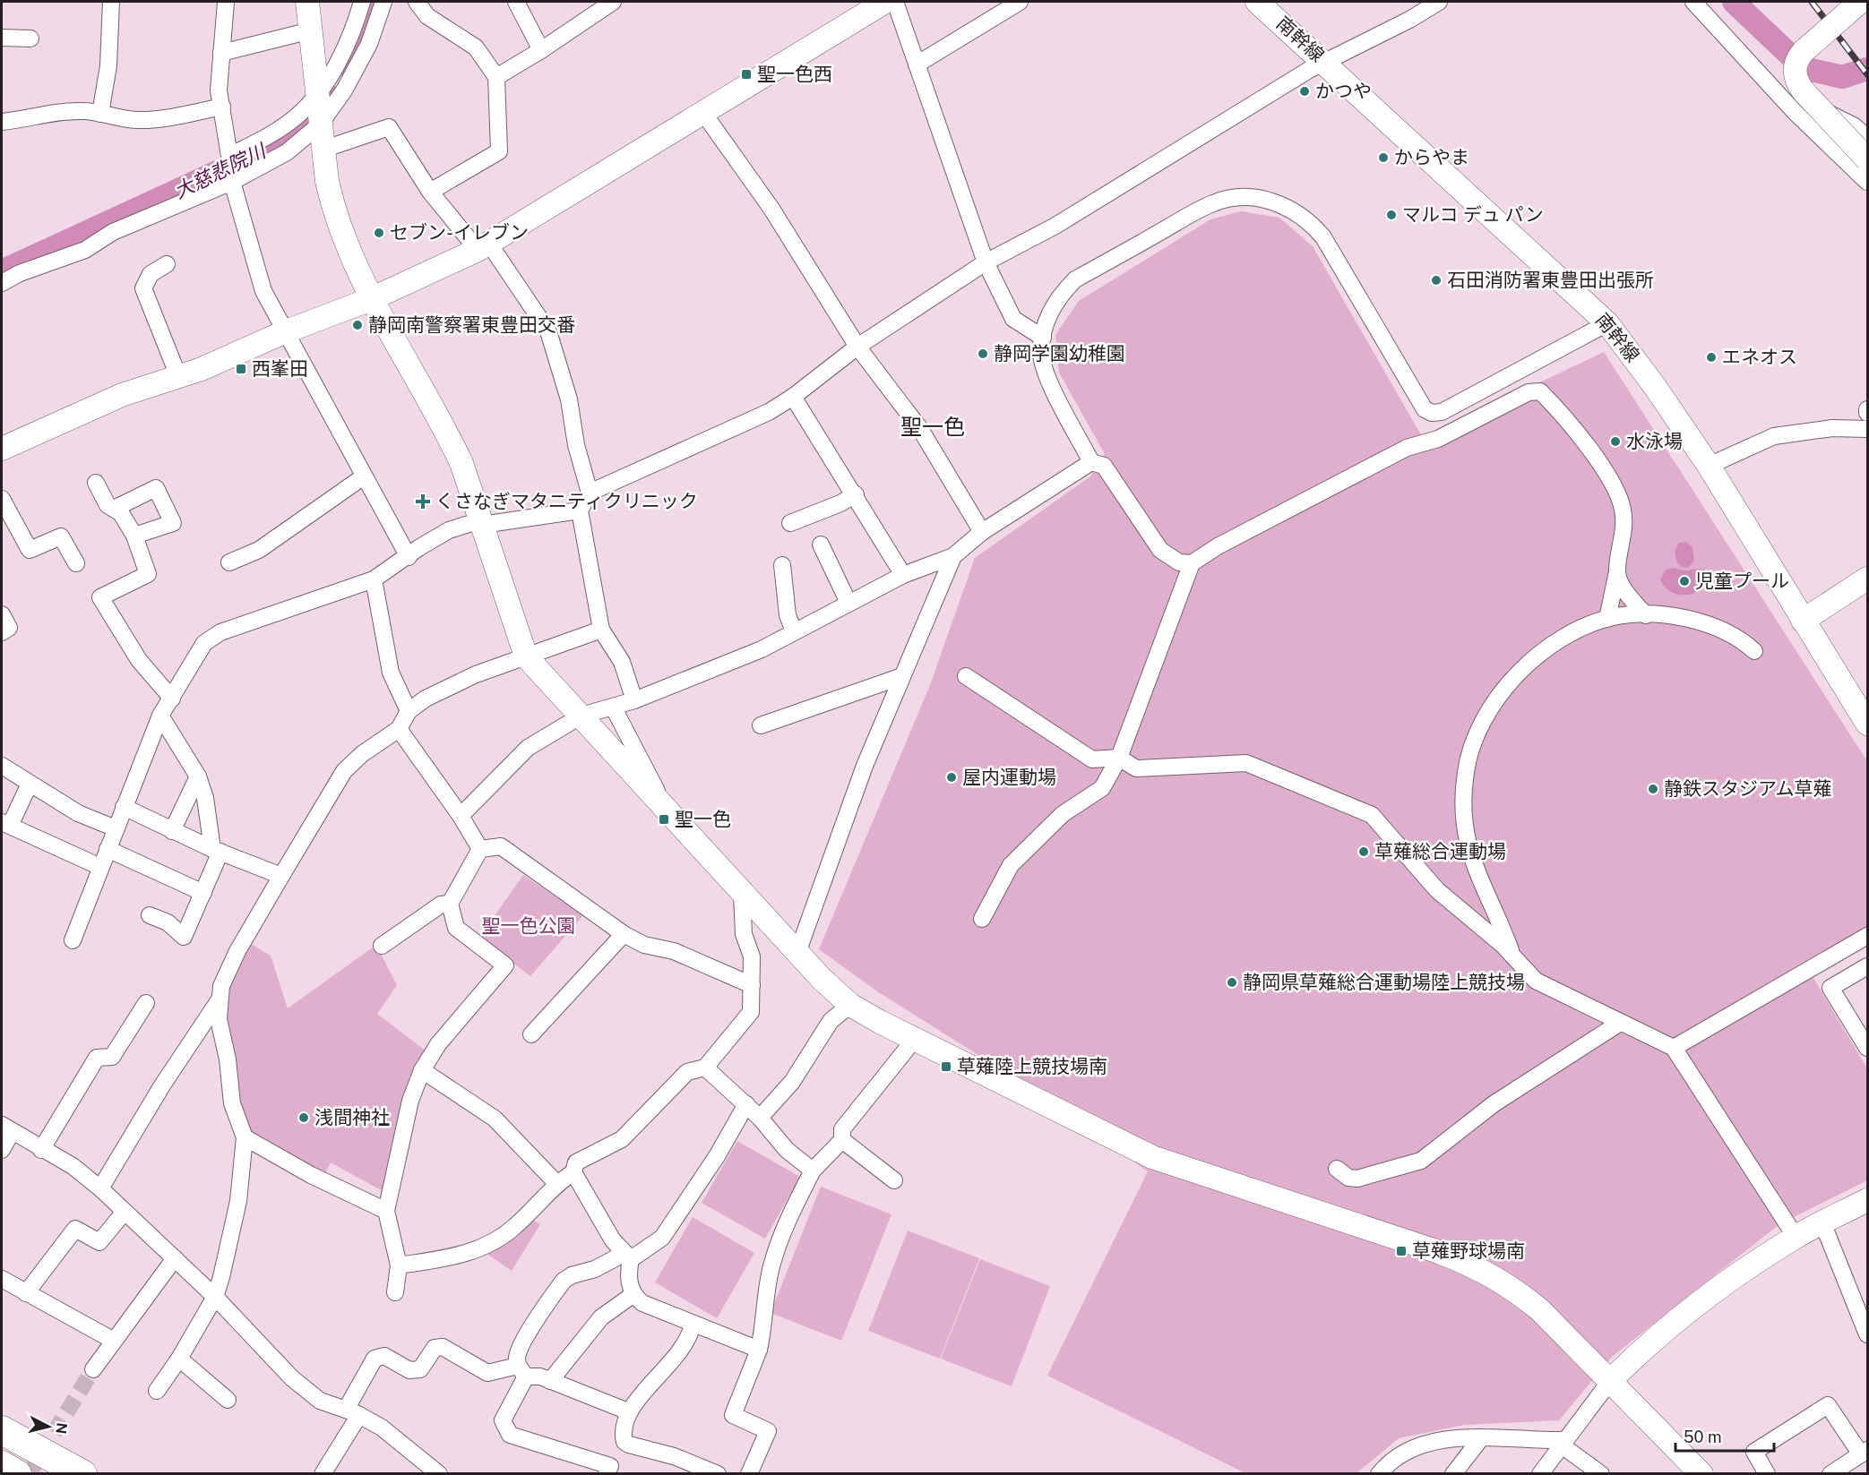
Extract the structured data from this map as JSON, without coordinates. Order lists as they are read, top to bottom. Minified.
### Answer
{"streets":{"street":["南幹線"]},"districts":["聖一色"],"water":["大慈悲院川"],"parks":["聖一色公園"],"places":{"transit":["聖一色西","西峯田","聖一色","草薙陸上競技場南","草薙野球場南"],"other":["かつや","からやま","マルコ デュ パン","セブン-イレブン","石田消防署東豊田出張所","静岡南警察署東豊田交番","静岡学園幼稚園","エネオス","水泳場","児童プール","屋内運動場","静鉄スタジアム草薙","草薙総合運動場","静岡県草薙総合運動場陸上競技場","浅間神社"],"health":["くさなぎマタニティクリニック"]},"scale_bar":"50 m","north":"right"}
